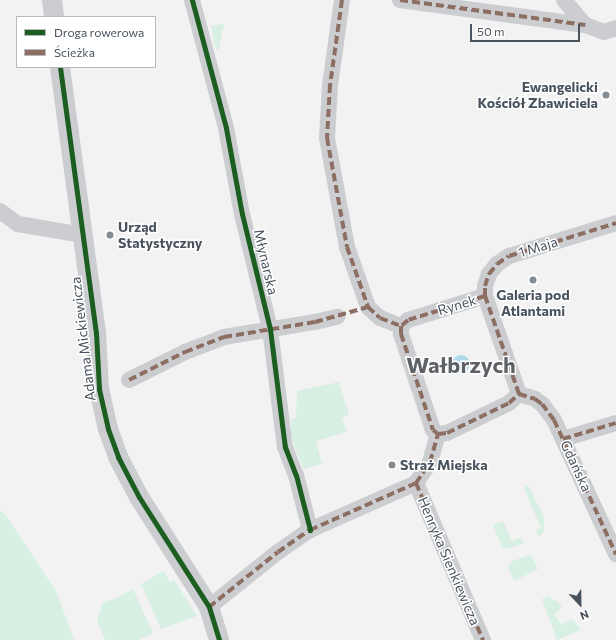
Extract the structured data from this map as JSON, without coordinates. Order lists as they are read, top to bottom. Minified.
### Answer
{"streets":{"street":["1 Maja","Młynarska","Rynek","Adama Mickiewicza","Gdańska","Henryka Sienkiewicza"]},"crossings":[["1 Maja","Rynek"],["Rynek","Gdańska"]],"districts":["Wałbrzych"],"places":["Ewangelicki Kościół Zbawiciela","Urząd Statystyczny","Galeria pod Atlantami","Straż Miejska"],"legend":["Droga rowerowa","Ścieżka"],"scale_bar":"50 m","north":"bottom"}
